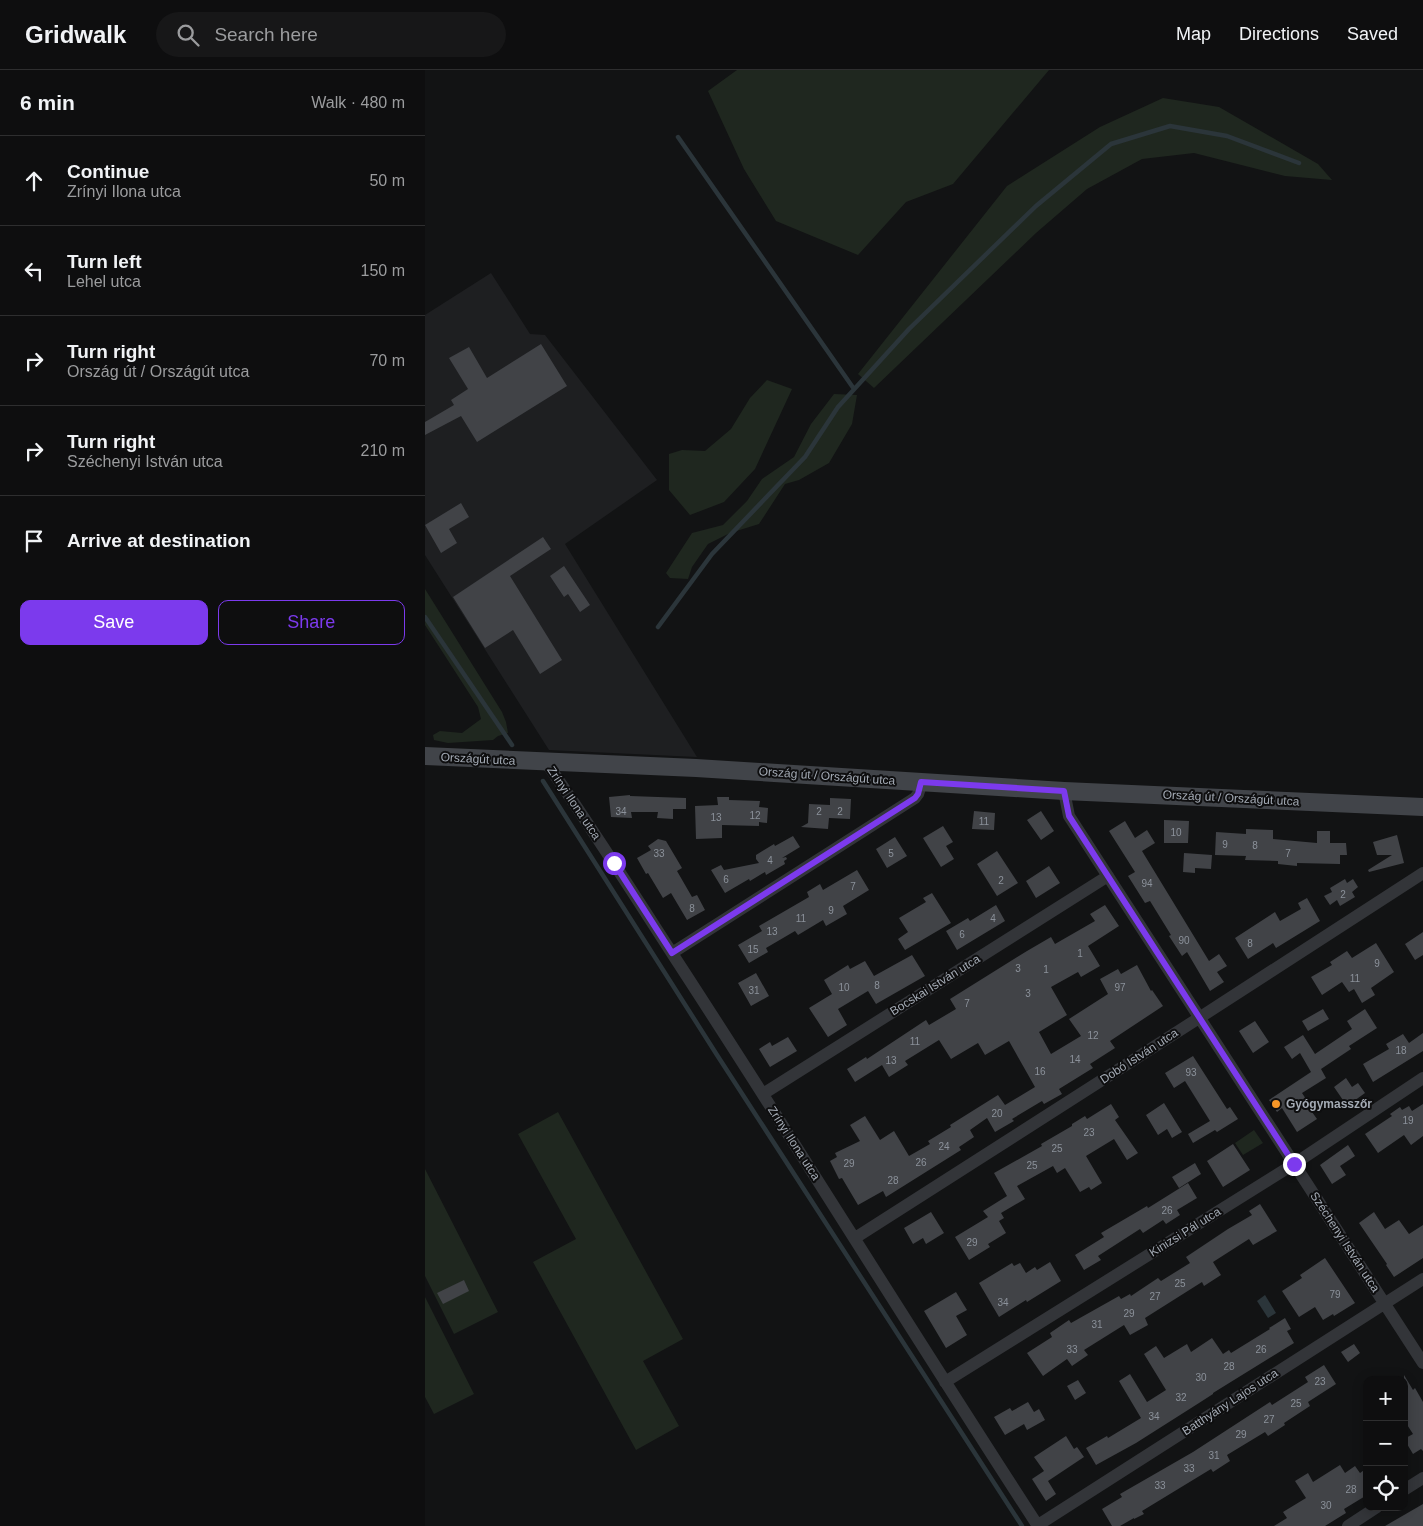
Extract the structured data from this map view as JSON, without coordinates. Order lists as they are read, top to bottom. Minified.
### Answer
{"streets":{"main road":["Országút utca","Ország út / Országút utca"],"street":["Zrínyi Ilona utca","Bocskai István utca","Dobó István utca","Kinizsi Pál utca","Széchenyi István utca","Batthyány Lajos utca"]},"crossings":[["Országút utca","Ország út / Országút utca"],["Országút utca","Zrínyi Ilona utca"],["Ország út / Országút utca","Zrínyi Ilona utca"],["Ország út / Országút utca","Széchenyi István utca"],["Zrínyi Ilona utca","Bocskai István utca"],["Zrínyi Ilona utca","Dobó István utca"],["Zrínyi Ilona utca","Kinizsi Pál utca"],["Zrínyi Ilona utca","Batthyány Lajos utca"],["Bocskai István utca","Széchenyi István utca"],["Dobó István utca","Széchenyi István utca"],["Kinizsi Pál utca","Széchenyi István utca"],["Széchenyi István utca","Batthyány Lajos utca"]],"places":["Gyógymasszőr"],"house_numbers":["34","2","2","12","13","11","10","9","8","33","5","7","4","6","2","94","7","2","8","9","11","4","13","6","90","8","15","1","9","3","1","11","8","10","97","31","3","7","12","11","18","14","13","16","93","20","19","23","24","25","26","29","25","28","26","29","25","79","27","34","29","31","33","26","28","30","23","32","25","34","27","29","31","33","33","28","30"],"page":{"header":"Gridwalk","search":"Search here","nav":["Map","Directions","Saved"],"heading":["6 min","Walk · 480 m"],"list":[["Continue","Zrínyi Ilona utca","50 m"],["Turn left","Lehel utca","150 m"],["Turn right","Ország út / Országút utca","70 m"],["Turn right","Széchenyi István utca","210 m"],"Arrive at destination"],"buttons":["Save","Share"],"map_buttons":["+","−"]}}
